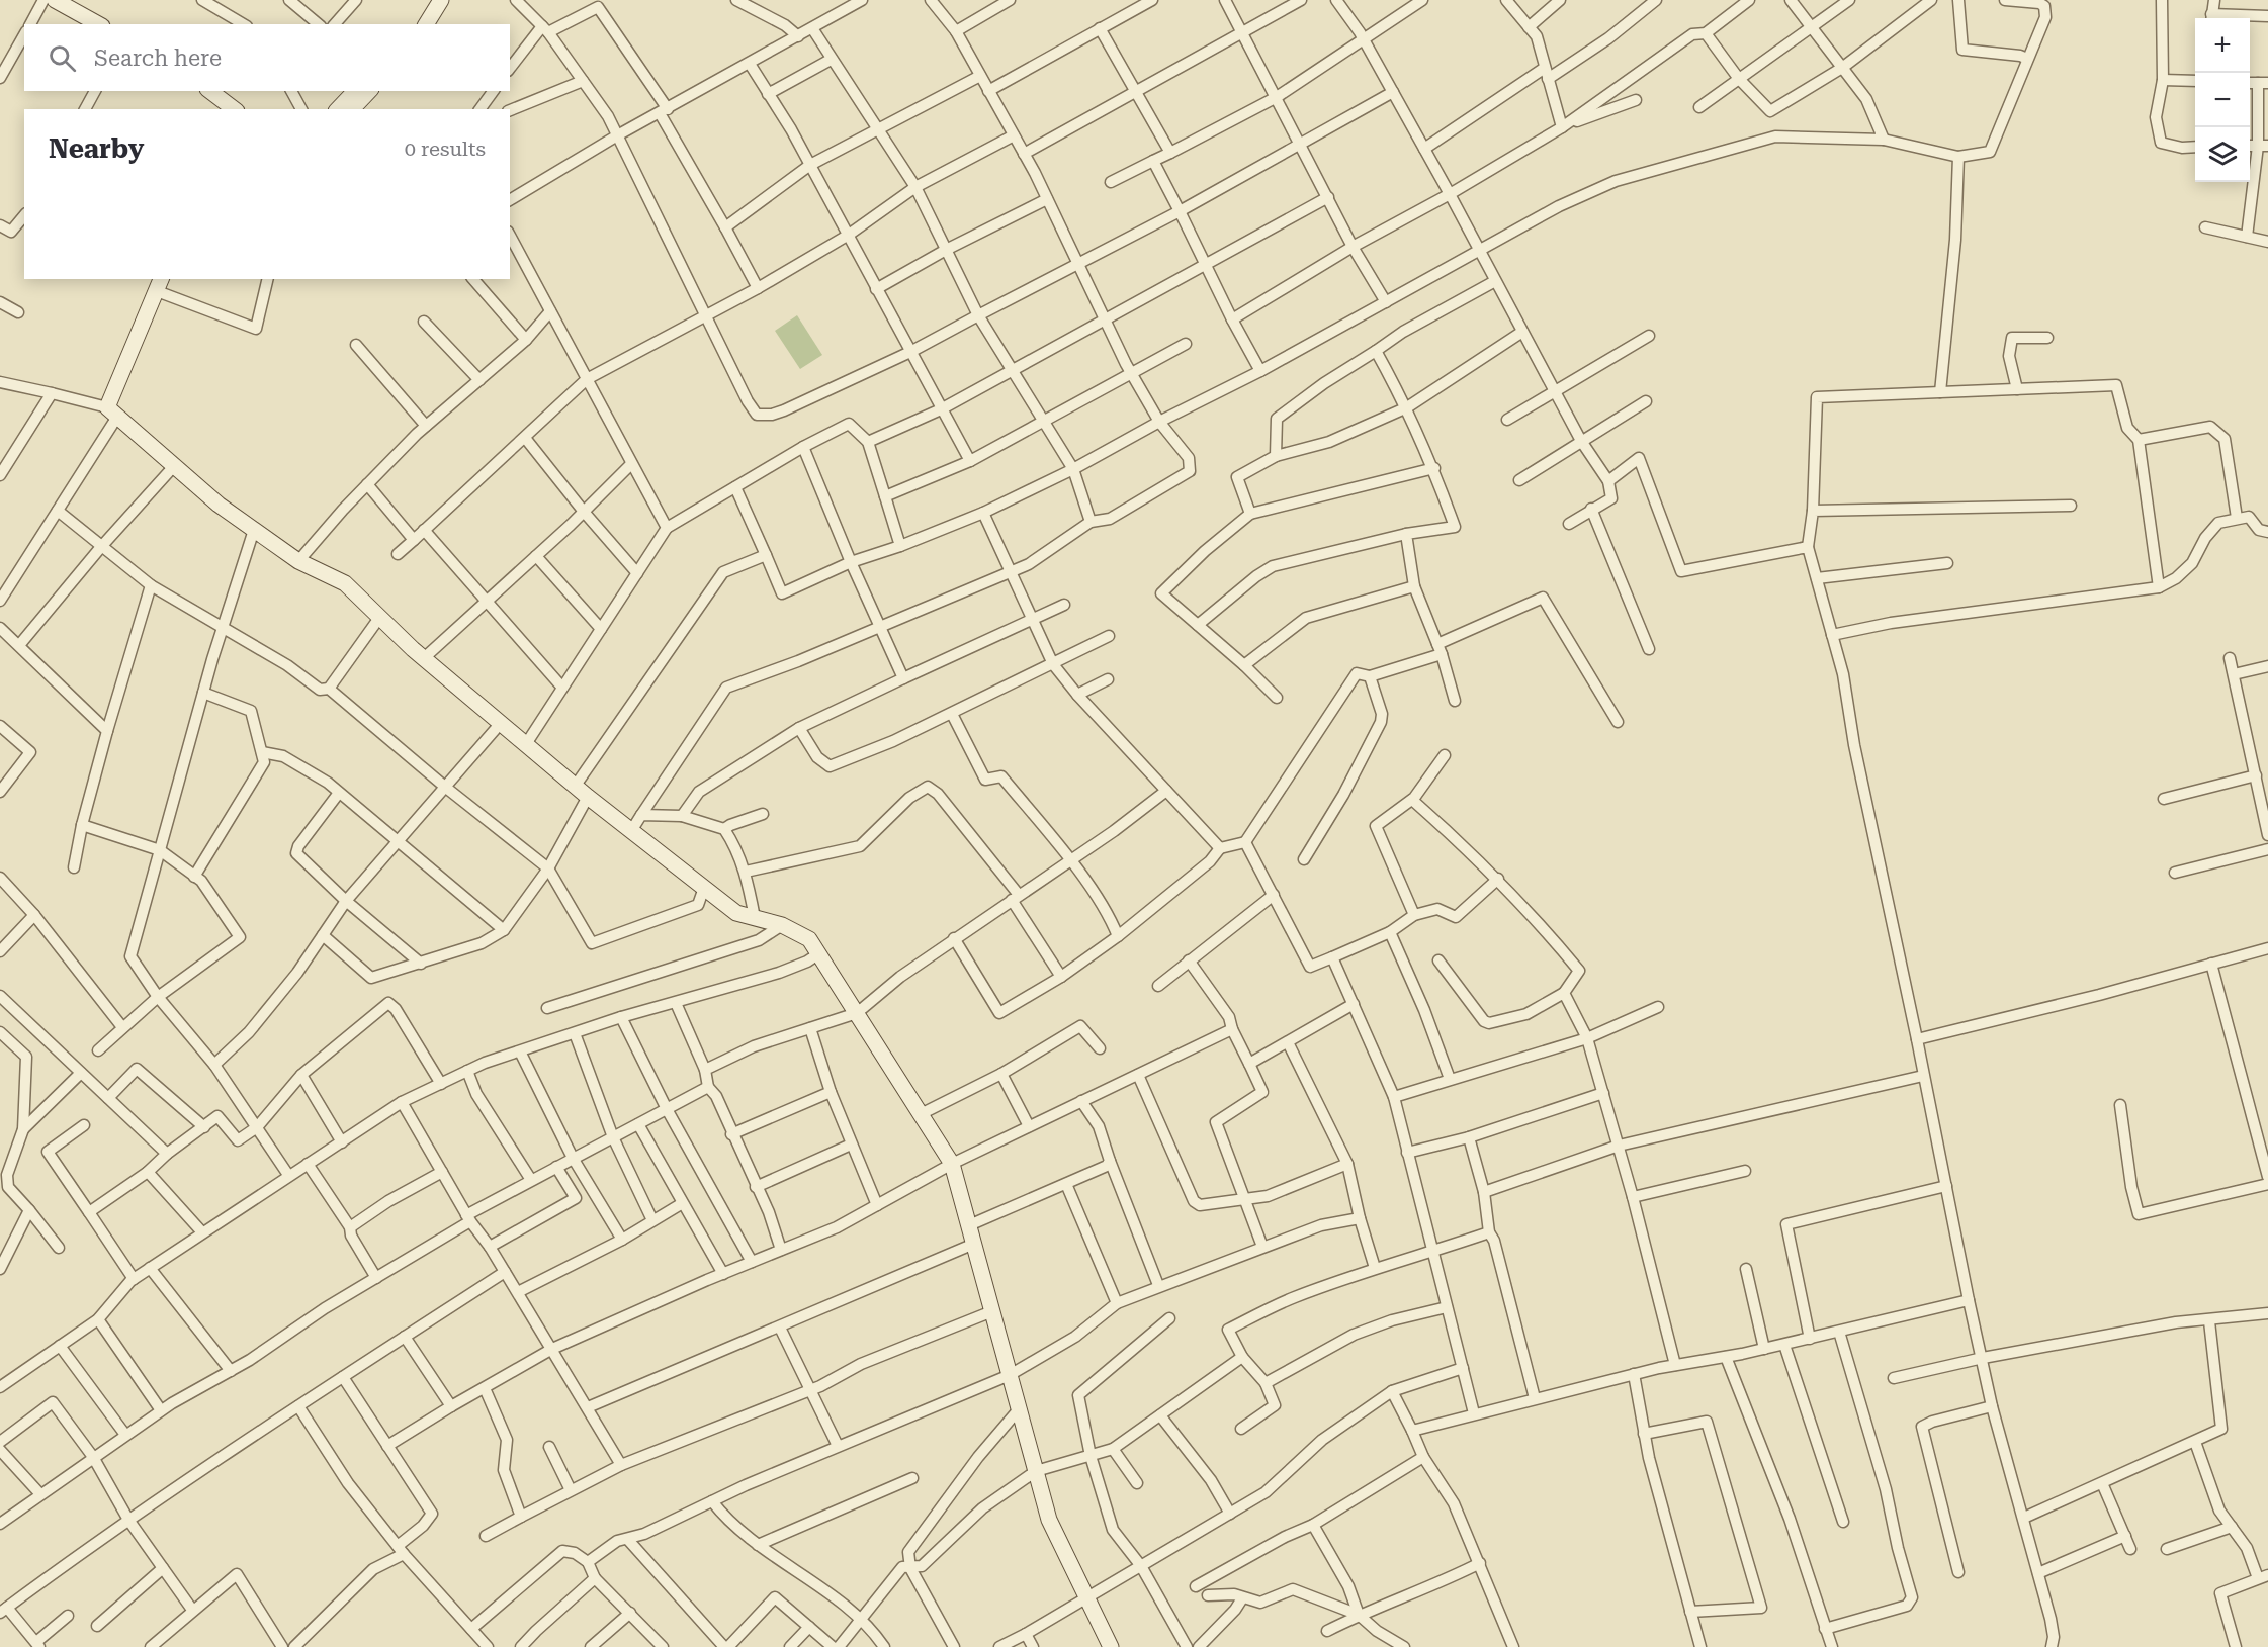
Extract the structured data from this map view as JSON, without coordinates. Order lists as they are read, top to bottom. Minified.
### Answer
{"page":{"map_buttons":["+","−"],"search":"Search here","heading":["Nearby","0 results"]}}
